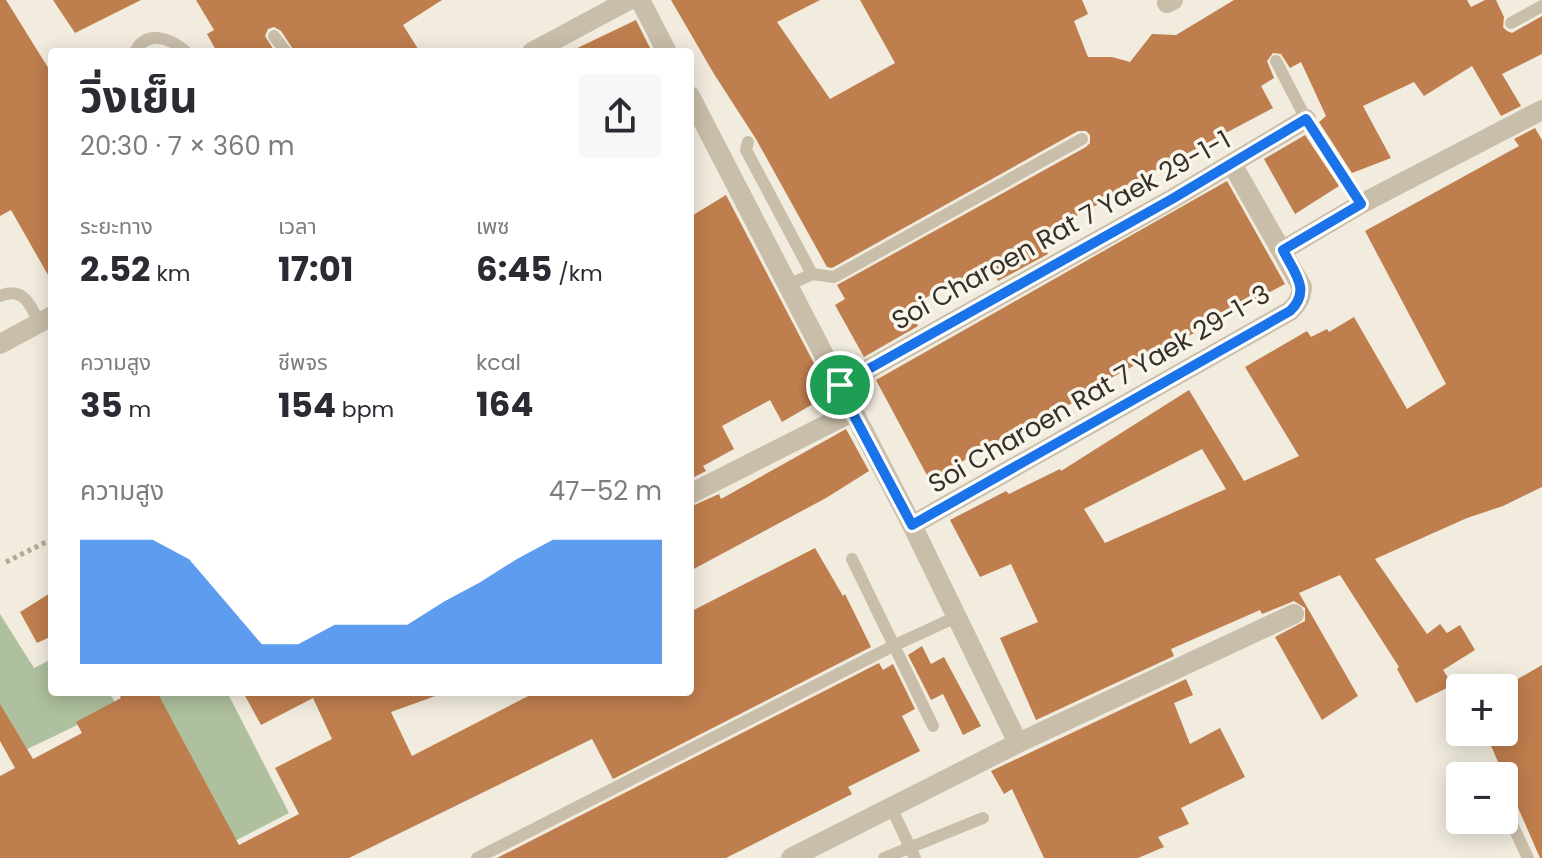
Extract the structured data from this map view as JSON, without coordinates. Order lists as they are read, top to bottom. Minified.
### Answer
{"streets":{"street":["Soi Charoen Rat 7 Yaek 29-1-1","Soi Charoen Rat 7 Yaek 29-1-3"]},"crossings":[["Soi Charoen Rat 7 Yaek 29-1-1","Soi Charoen Rat 7 Yaek 29-1-3"]],"page":{"heading":["วิ่งเย็น","20:30 · 7 × 360 m"],"stats":[["ระยะทาง","2.52 km"],["เวลา","17:01"],["เพซ","6:45 /km"],["ความสูง","35 m"],["ชีพจร","154 bpm"],["kcal","164"]],"chart":["ความสูง","47–52 m"],"map_buttons":["+","−"]}}
